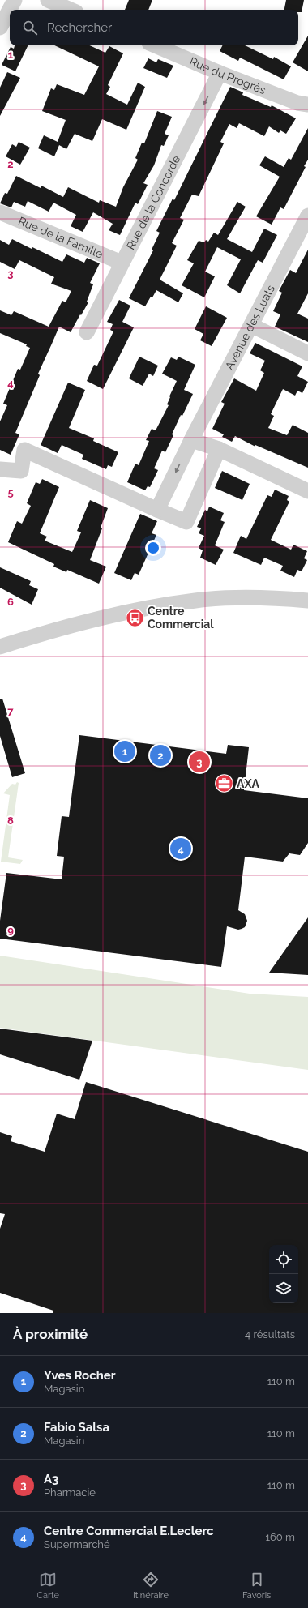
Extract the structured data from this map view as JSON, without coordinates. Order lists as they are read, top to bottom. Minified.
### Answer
{"streets":{"street":["Rue du Progrès","Rue de la Concorde","Rue de la Famille","Avenue des Luats"]},"crossings":[["Rue du Progrès","Rue de la Concorde"],["Rue de la Concorde","Rue de la Famille"]],"one_way":["Rue de la Concorde"],"places":{"bus stop":["Centre Commercial"],"office":["AXA"]},"page":{"search":"Rechercher","pins":["1","2","3","4"],"heading":["À proximité","4 résultats"],"list":[{"mark":"1","name":"Yves Rocher","note":"Magasin","value":"110 m"},{"mark":"2","name":"Fabio Salsa","note":"Magasin","value":"110 m"},{"mark":"3","name":"A3","note":"Pharmacie","value":"110 m"},{"mark":"4","name":"Centre Commercial E.Leclerc","note":"Supermarché","value":"160 m"}],"nav":["Carte","Itinéraire","Favoris"]},"grid":{"rows":["1","2","3","4","5","6","7","8","9"]}}
